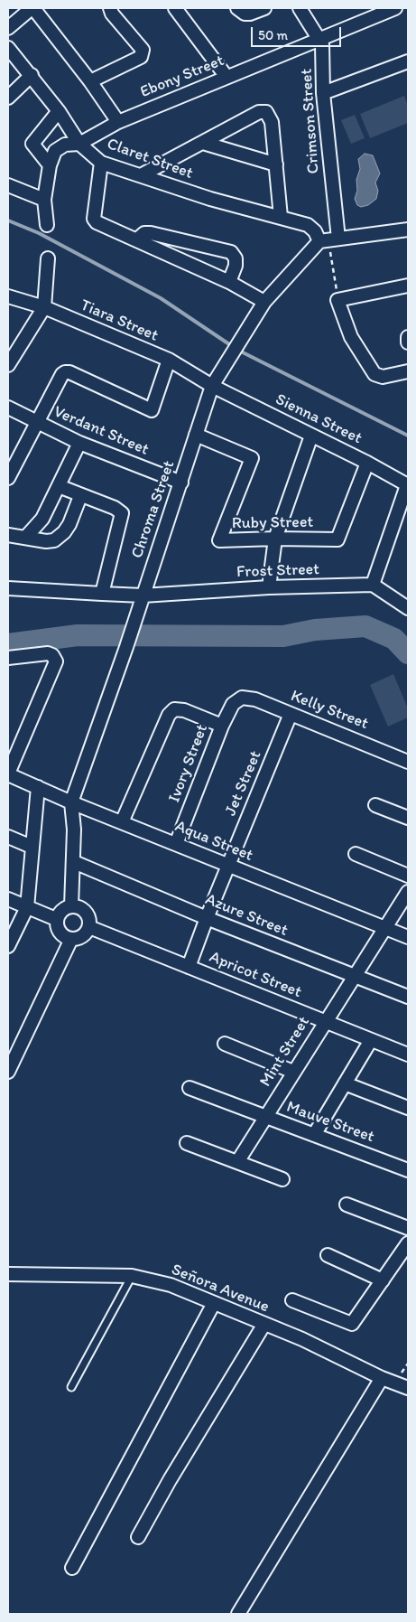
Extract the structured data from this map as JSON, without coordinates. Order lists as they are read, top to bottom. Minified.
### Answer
{"streets":{"street":["Ebony Street","Crimson Street","Claret Street","Tiara Street","Sienna Street","Verdant Street","Chroma Street","Ruby Street","Frost Street","Kelly Street","Ivory Street","Jet Street","Aqua Street","Azure Street","Apricot Street","Mint Street","Mauve Street","Señora Avenue"]},"crossings":[["Ebony Street","Crimson Street"],["Ebony Street","Claret Street"],["Crimson Street","Claret Street"],["Crimson Street","Chroma Street"],["Claret Street","Chroma Street"],["Tiara Street","Sienna Street"],["Tiara Street","Chroma Street"],["Sienna Street","Chroma Street"],["Sienna Street","Ruby Street"],["Verdant Street","Chroma Street"],["Chroma Street","Ruby Street"],["Chroma Street","Frost Street"],["Chroma Street","Aqua Street"],["Chroma Street","Azure Street"],["Chroma Street","Apricot Street"],["Kelly Street","Ivory Street"],["Kelly Street","Jet Street"],["Ivory Street","Aqua Street"],["Jet Street","Aqua Street"],["Jet Street","Azure Street"],["Jet Street","Apricot Street"],["Aqua Street","Mint Street"],["Azure Street","Mint Street"],["Apricot Street","Mint Street"],["Mint Street","Mauve Street"]],"scale_bar":"50 m"}
